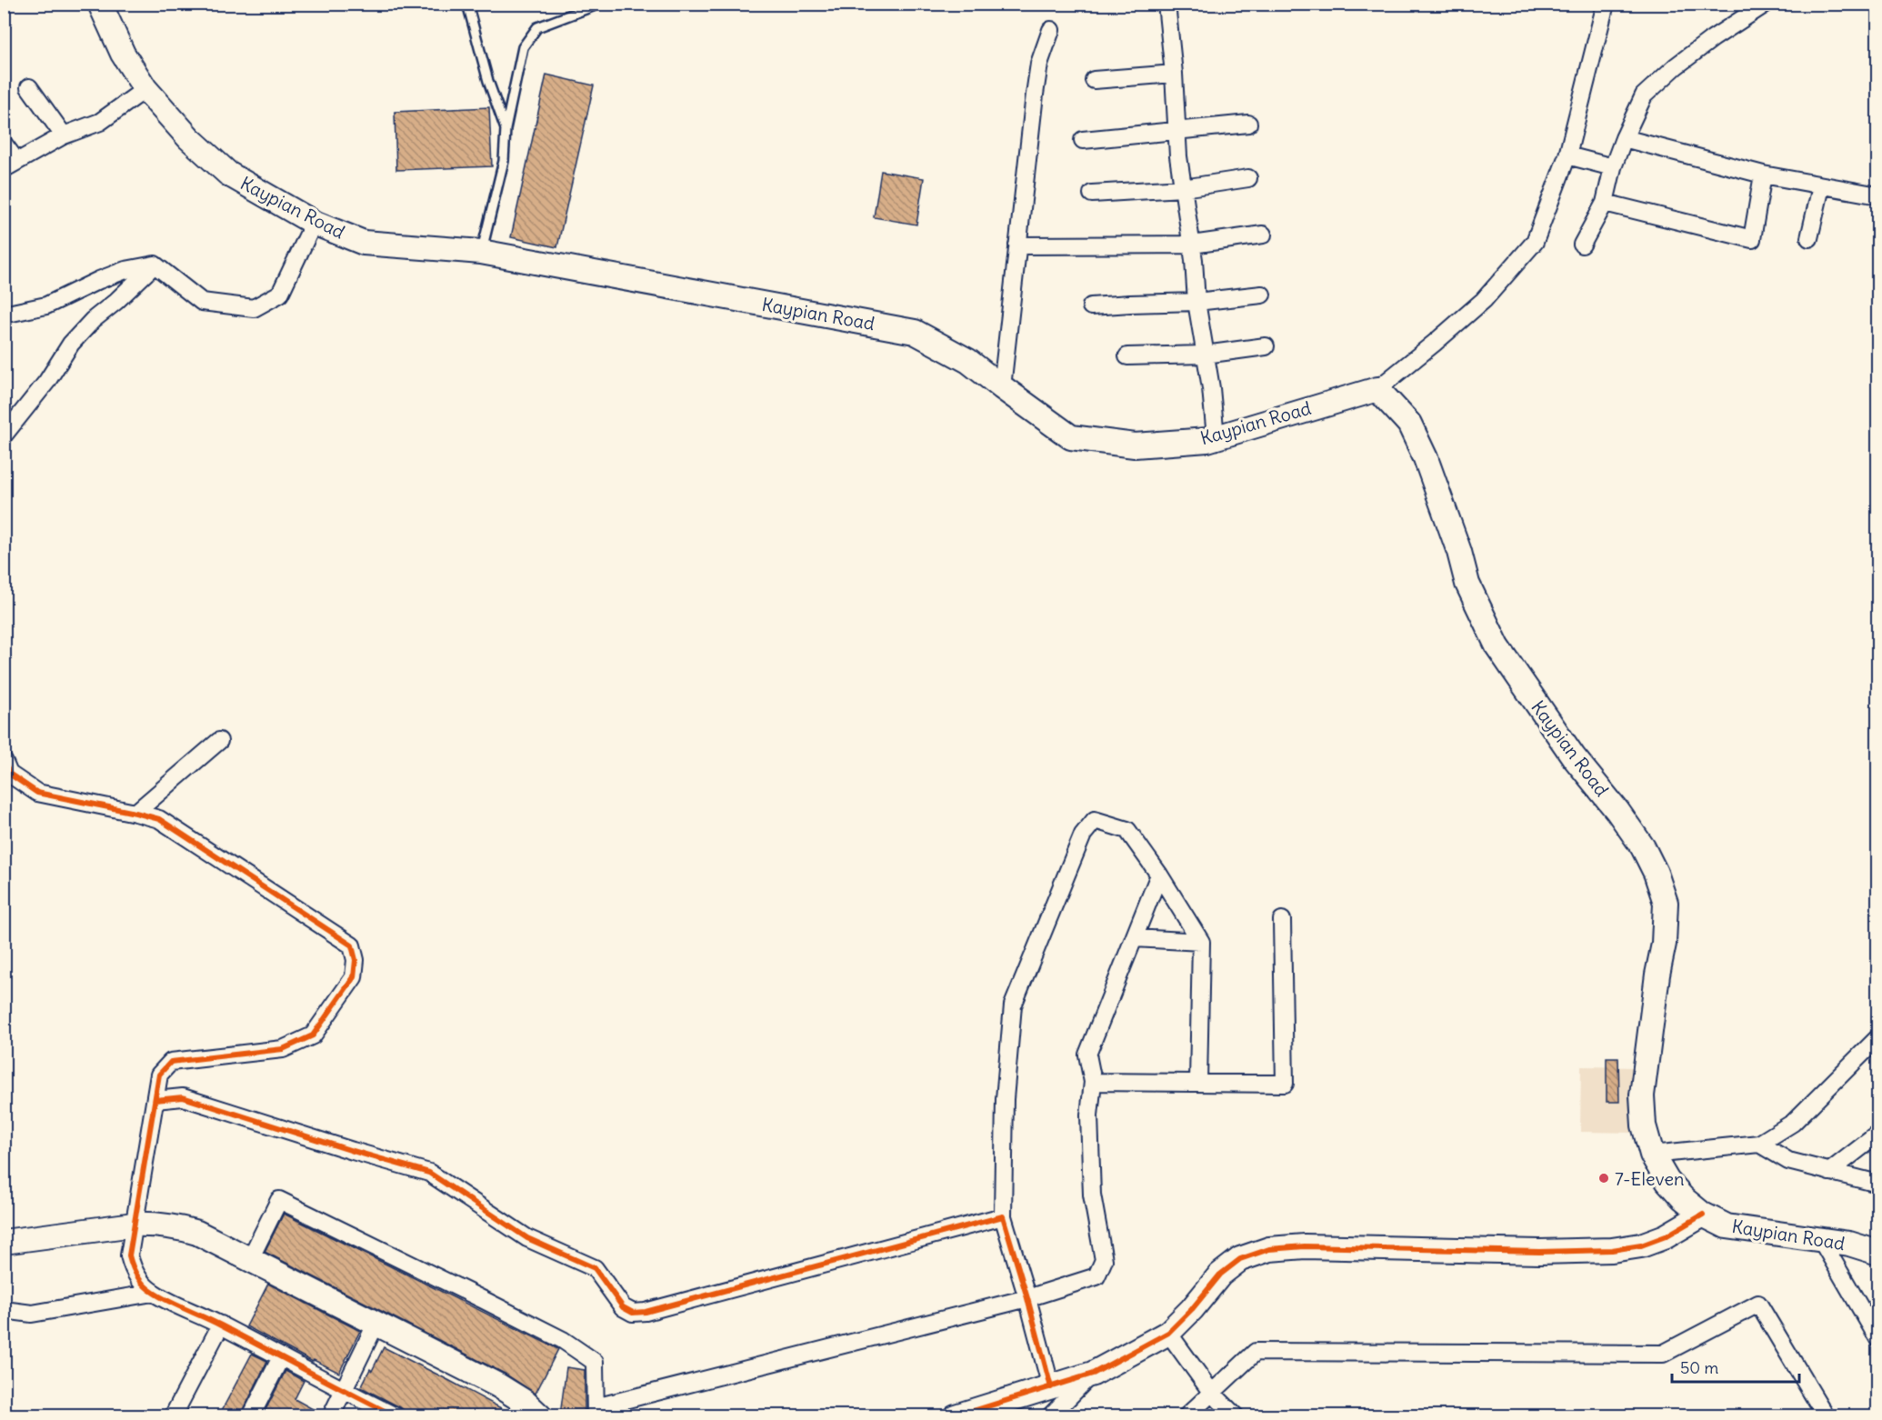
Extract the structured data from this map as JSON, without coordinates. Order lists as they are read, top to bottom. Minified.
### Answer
{"streets":{"main road":["Kaypian Road"]},"places":["7-Eleven"],"scale_bar":"50 m"}
